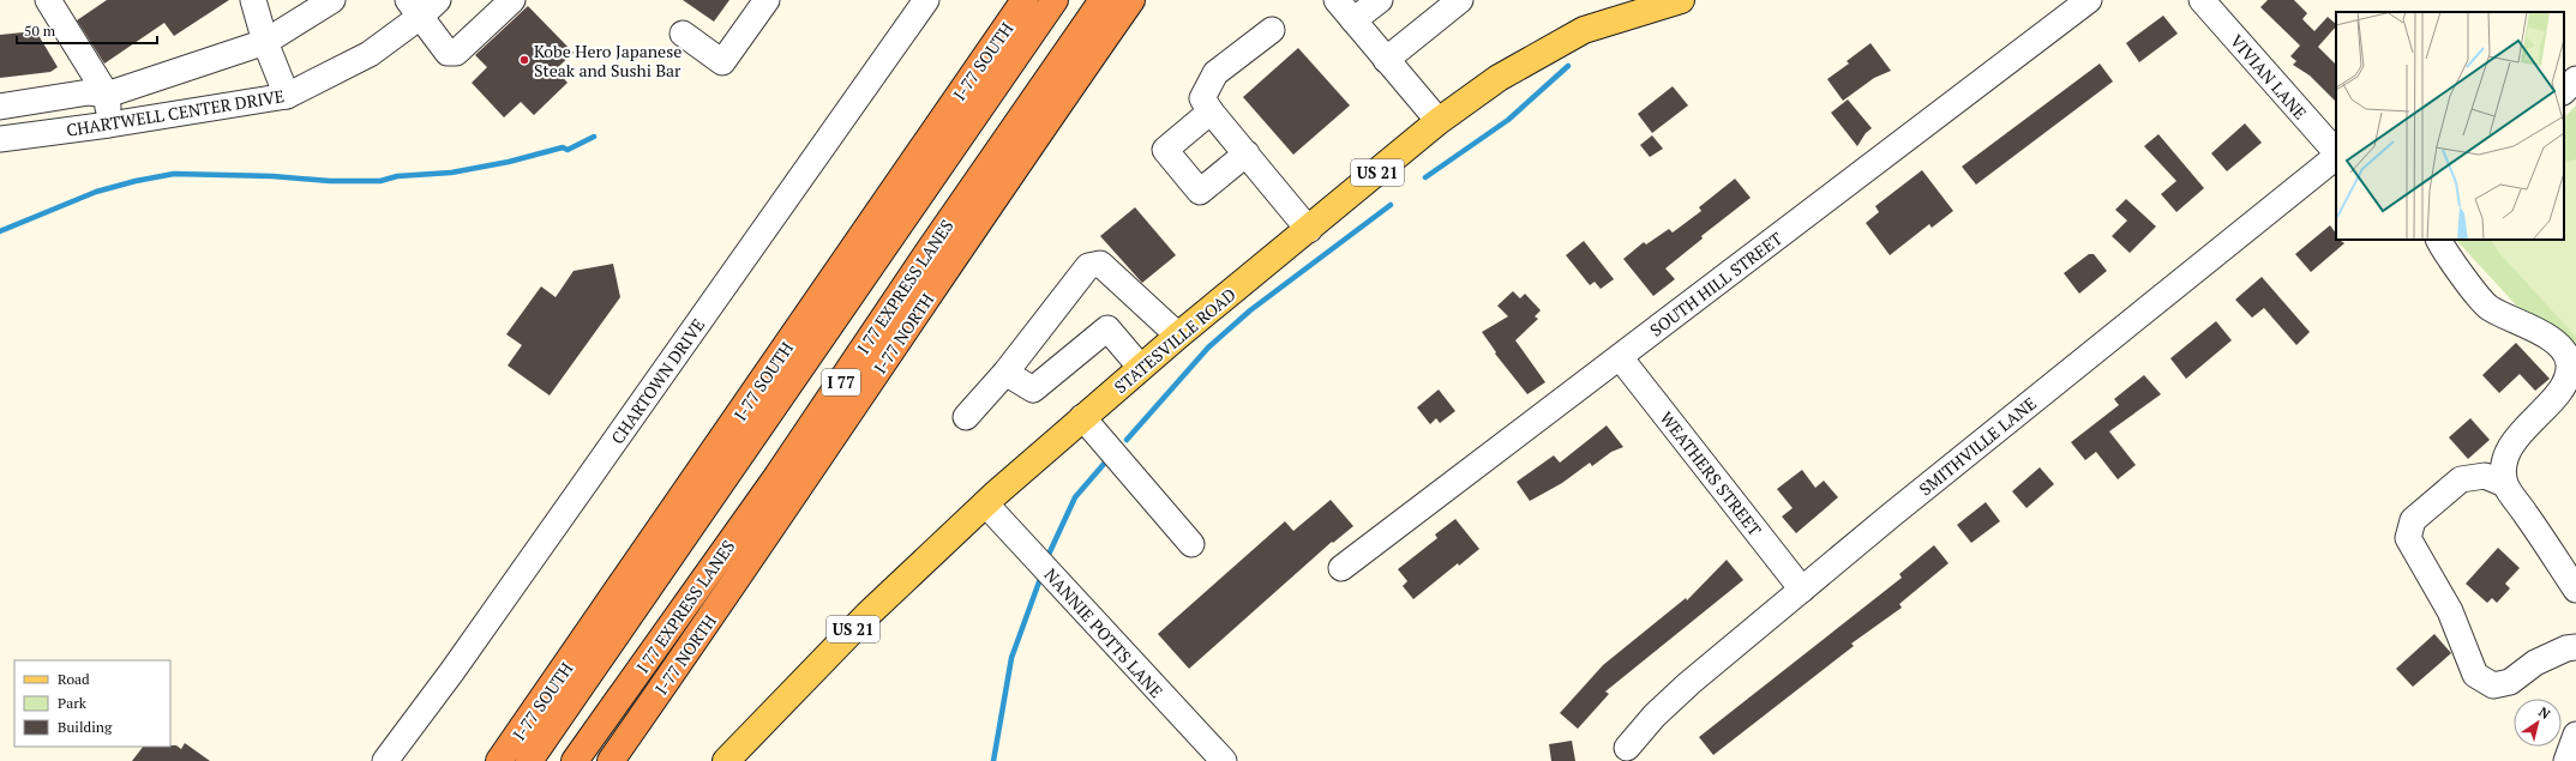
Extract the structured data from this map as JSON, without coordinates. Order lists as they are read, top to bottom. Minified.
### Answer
{"streets":{"highway":["I-77 SOUTH","I 77 EXPRESS LANES","I-77 NORTH","I 77"],"main road":["US 21","STATESVILLE ROAD"],"street":["VIVIAN LANE","CHARTWELL CENTER DRIVE","SOUTH HILL STREET","CHARTOWN DRIVE","SMITHVILLE LANE","WEATHERS STREET","NANNIE POTTS LANE"]},"crossings":[["SOUTH HILL STREET","WEATHERS STREET"],["STATESVILLE ROAD","NANNIE POTTS LANE"],["SMITHVILLE LANE","WEATHERS STREET"]],"places":["Kobe Hero Japanese Steak and Sushi Bar"],"legend":["Road","Park","Building"],"scale_bar":"50 m","north":"top right"}
